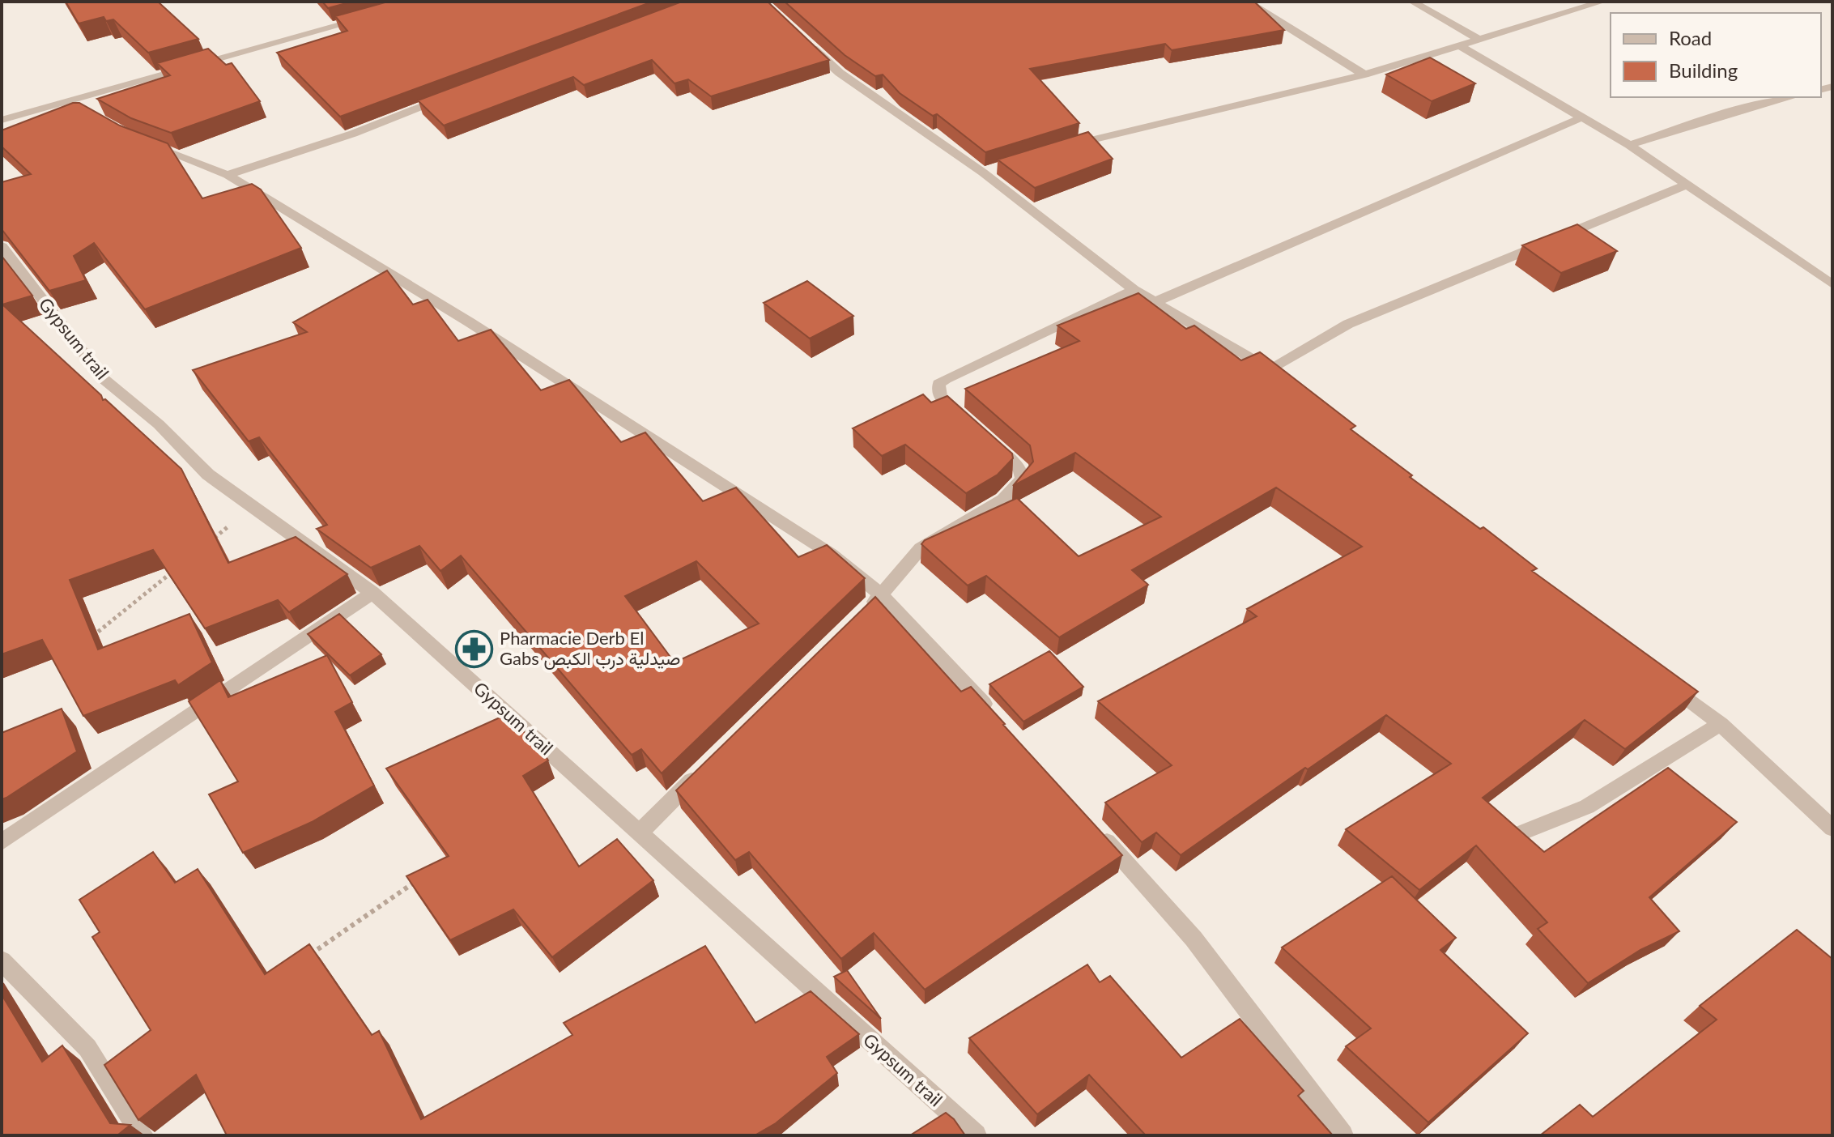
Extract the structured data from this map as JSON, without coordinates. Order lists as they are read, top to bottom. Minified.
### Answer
{"streets":{"street":["Gypsum trail"]},"places":{"pharmacy":["Pharmacie Derb El Gabs صيدلية درب الكبص"]},"legend":["Road","Building"]}
